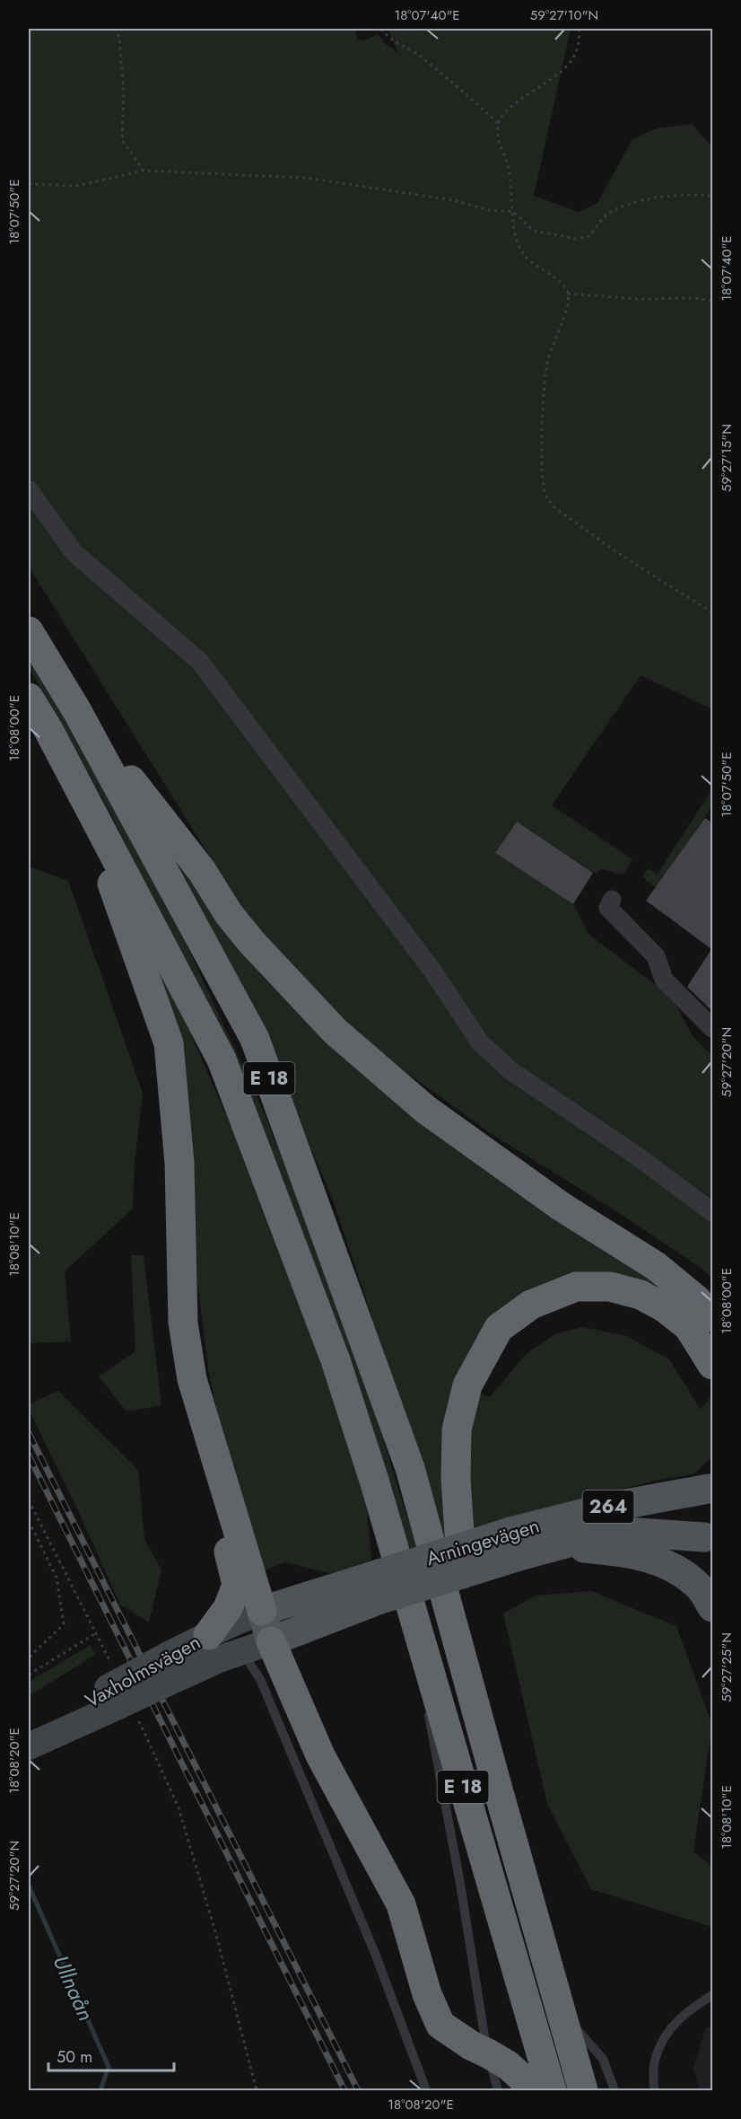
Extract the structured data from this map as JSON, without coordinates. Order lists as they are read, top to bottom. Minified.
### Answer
{"streets":{"highway":["E 18"],"main road":["264","Arningevägen","Vaxholmsvägen"]},"crossings":[["Arningevägen","Vaxholmsvägen"]],"water":["Ullnaån"],"scale_bar":"50 m","coordinates":["18°07'40\"E","59°27'10\"N","18°07'50\"E","59°27'15\"N","18°08'00\"E","59°27'20\"N","18°08'10\"E","59°27'25\"N","18°08'20\"E"]}
